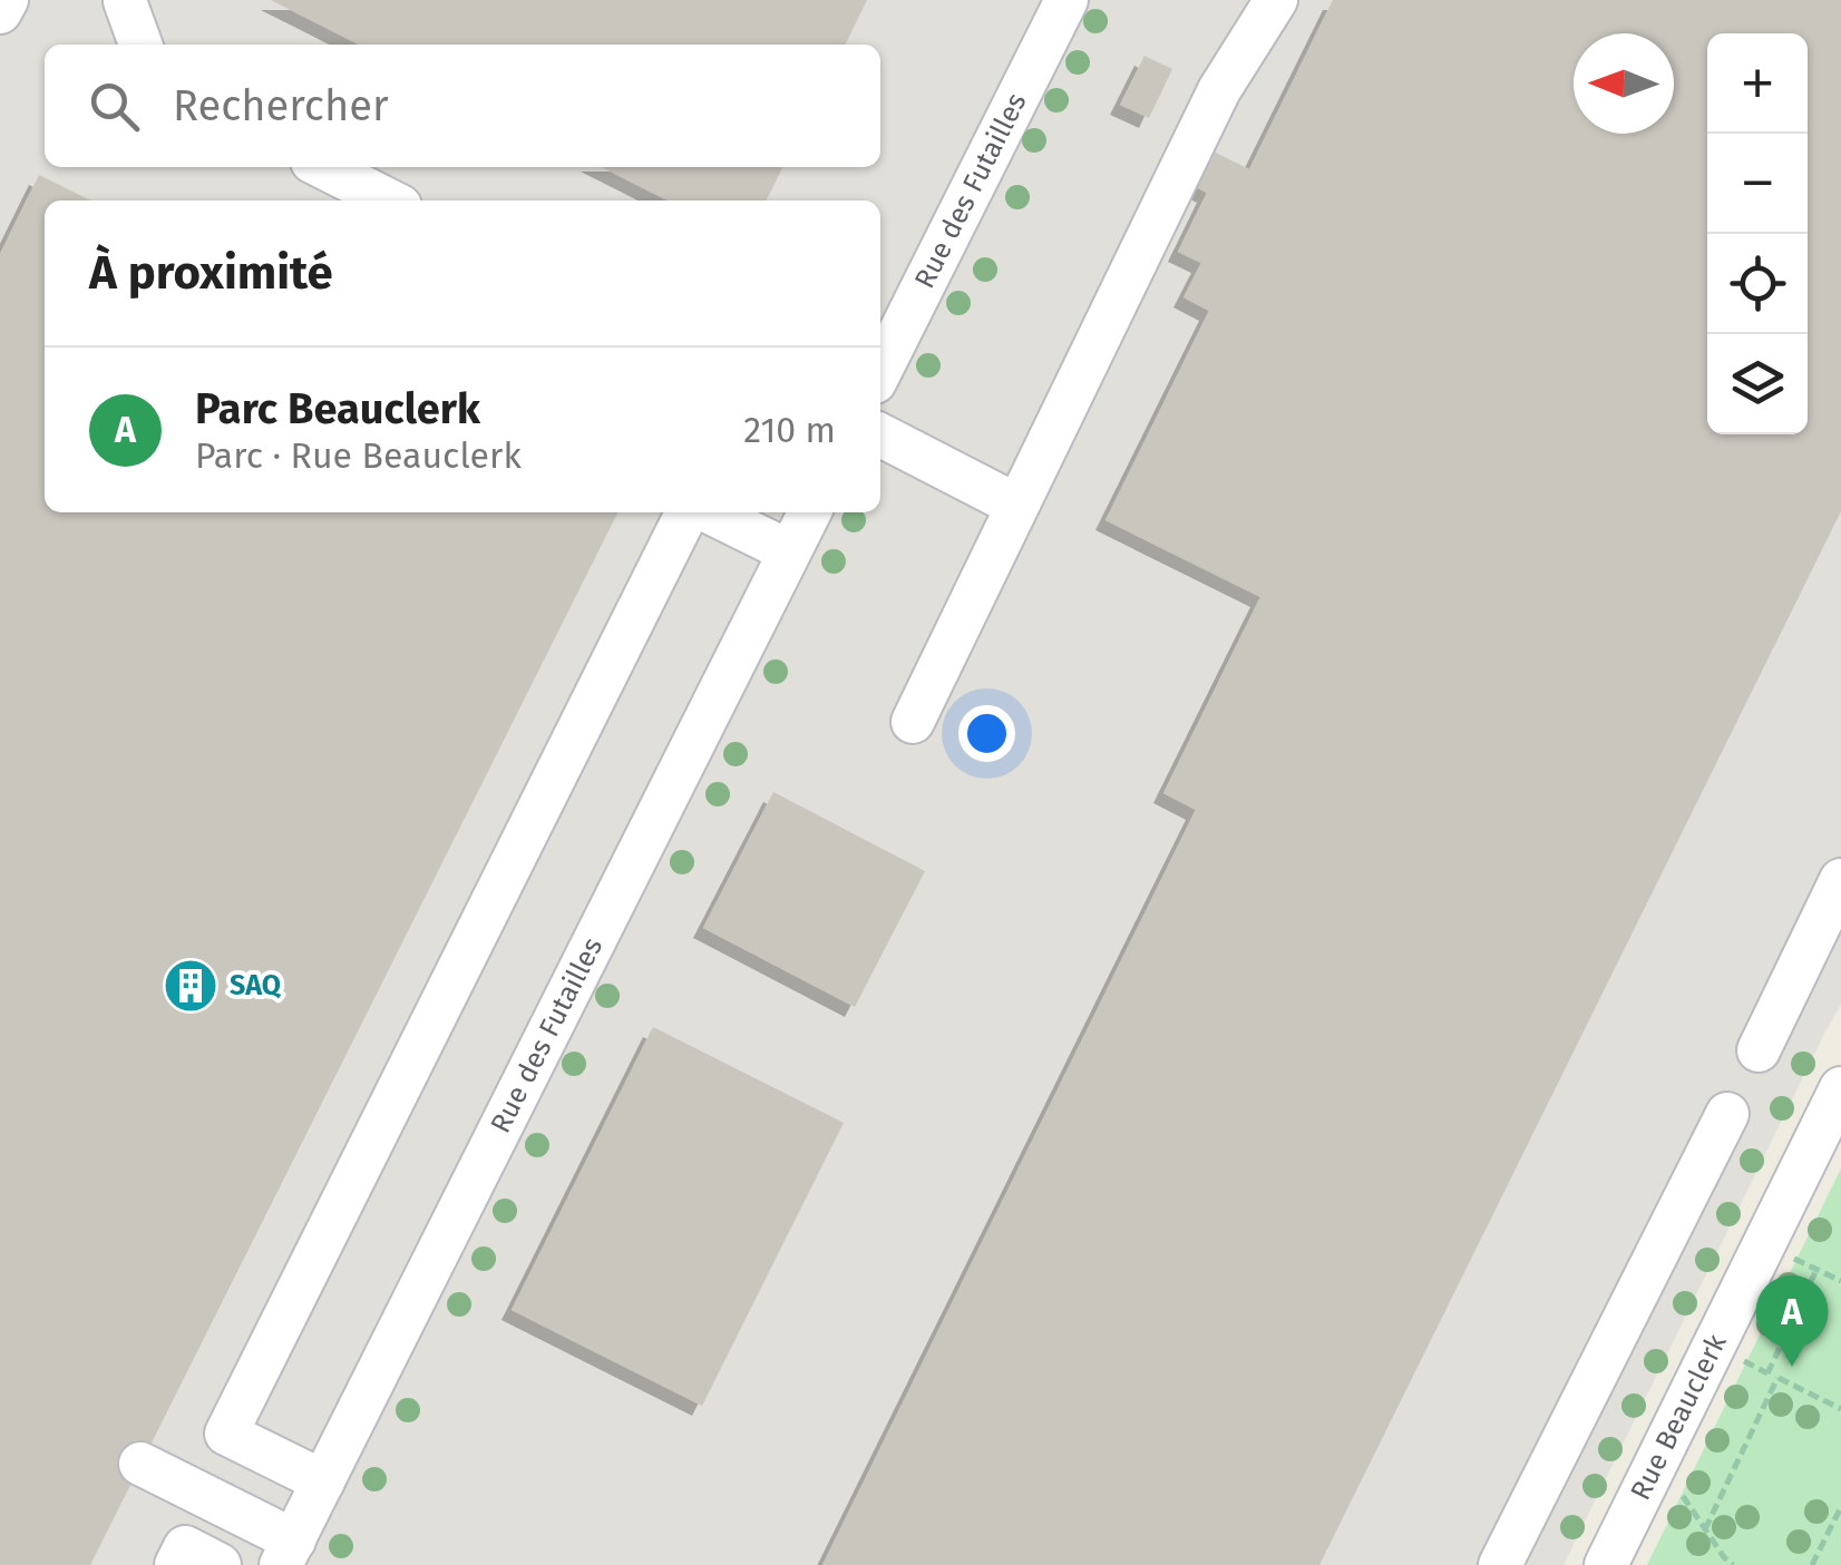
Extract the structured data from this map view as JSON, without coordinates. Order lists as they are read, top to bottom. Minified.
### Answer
{"streets":{"street":["Rue des Futailles","Rue Beauclerk"]},"places":{"building":["SAQ"]},"north":"left","page":{"map_buttons":["+","−"],"search":"Rechercher","heading":"À proximité","list":[{"mark":"A","name":"Parc Beauclerk","note":"Parc · Rue Beauclerk","value":"210 m"}],"pins":"A"}}
